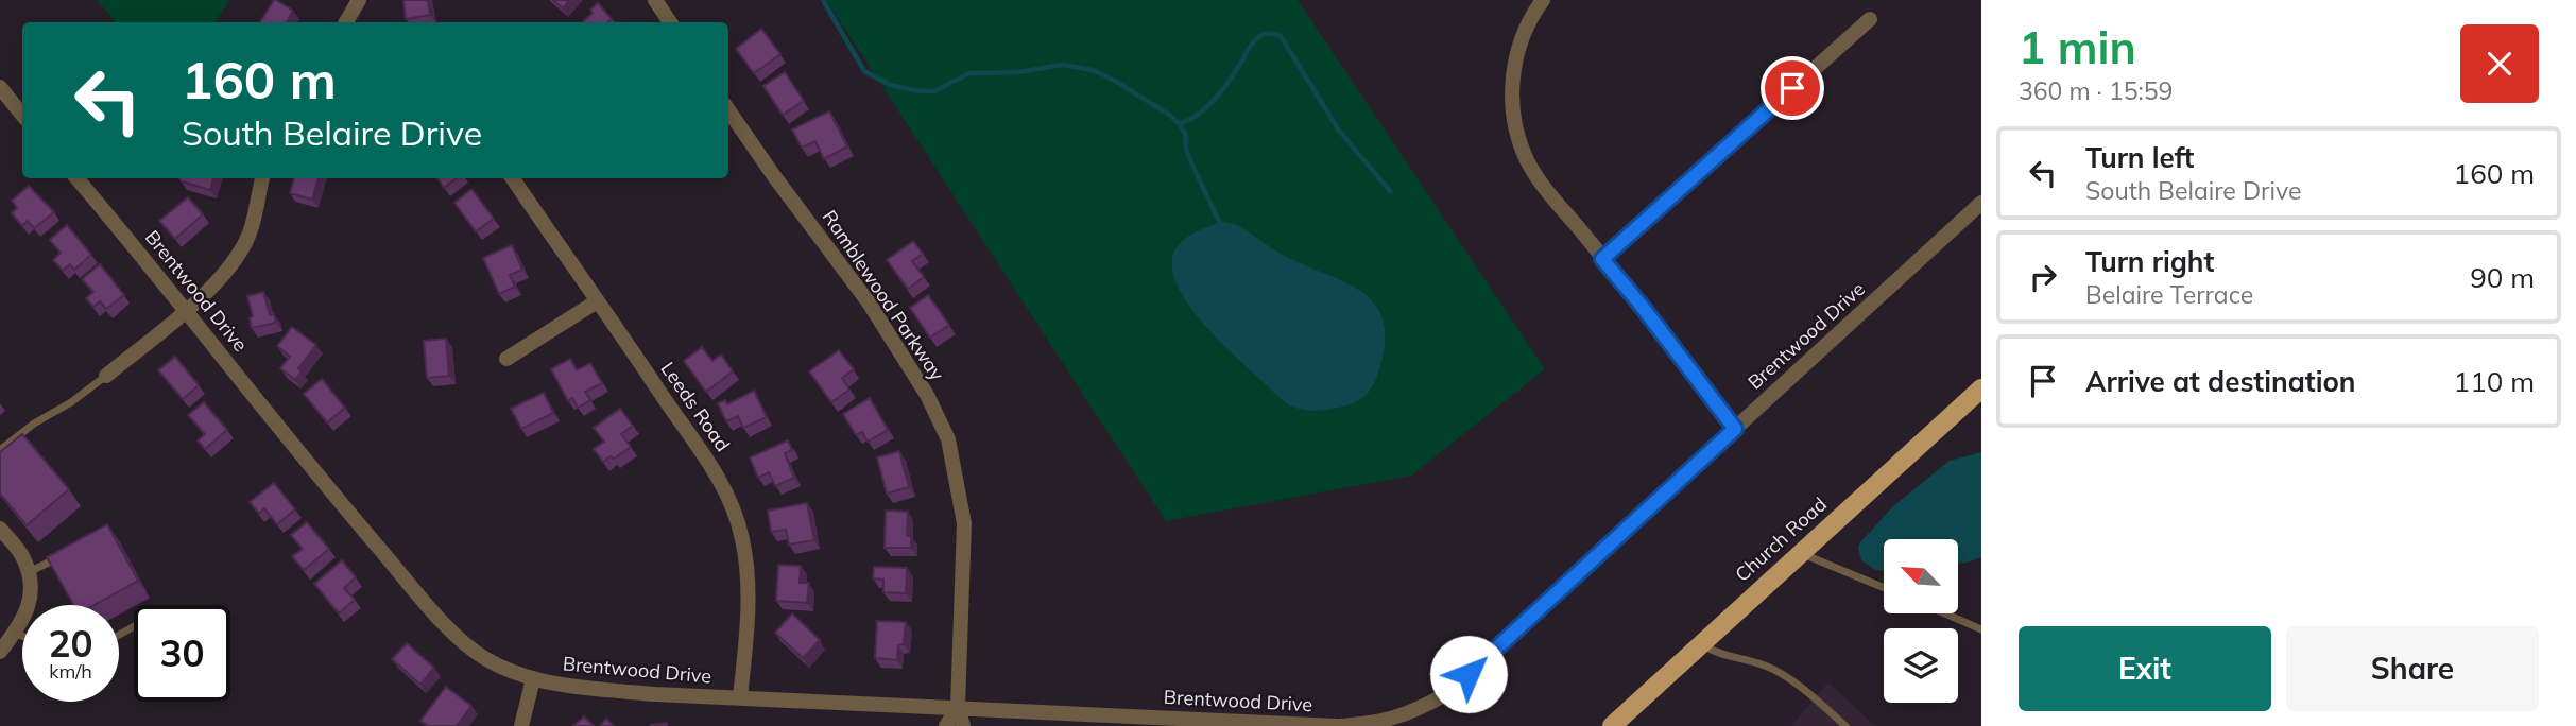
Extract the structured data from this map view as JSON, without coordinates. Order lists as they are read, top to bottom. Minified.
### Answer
{"streets":{"main road":["Church Road"],"street":["Brentwood Drive","Ramblewood Parkway","Leeds Road"]},"crossings":[["Brentwood Drive","Ramblewood Parkway"],["Brentwood Drive","Leeds Road"]],"north":"top left","page":{"heading":["1 min","360 m · 15:59"],"turn":["160 m","South Belaire Drive"],"list":[{"name":"Turn left","note":"South Belaire Drive","value":"160 m"},{"name":"Turn right","note":"Belaire Terrace","value":"90 m"},{"name":"Arrive at destination","value":"110 m"}],"speed":"20 km/h","limit":"30","buttons":["Exit","Share"]}}
